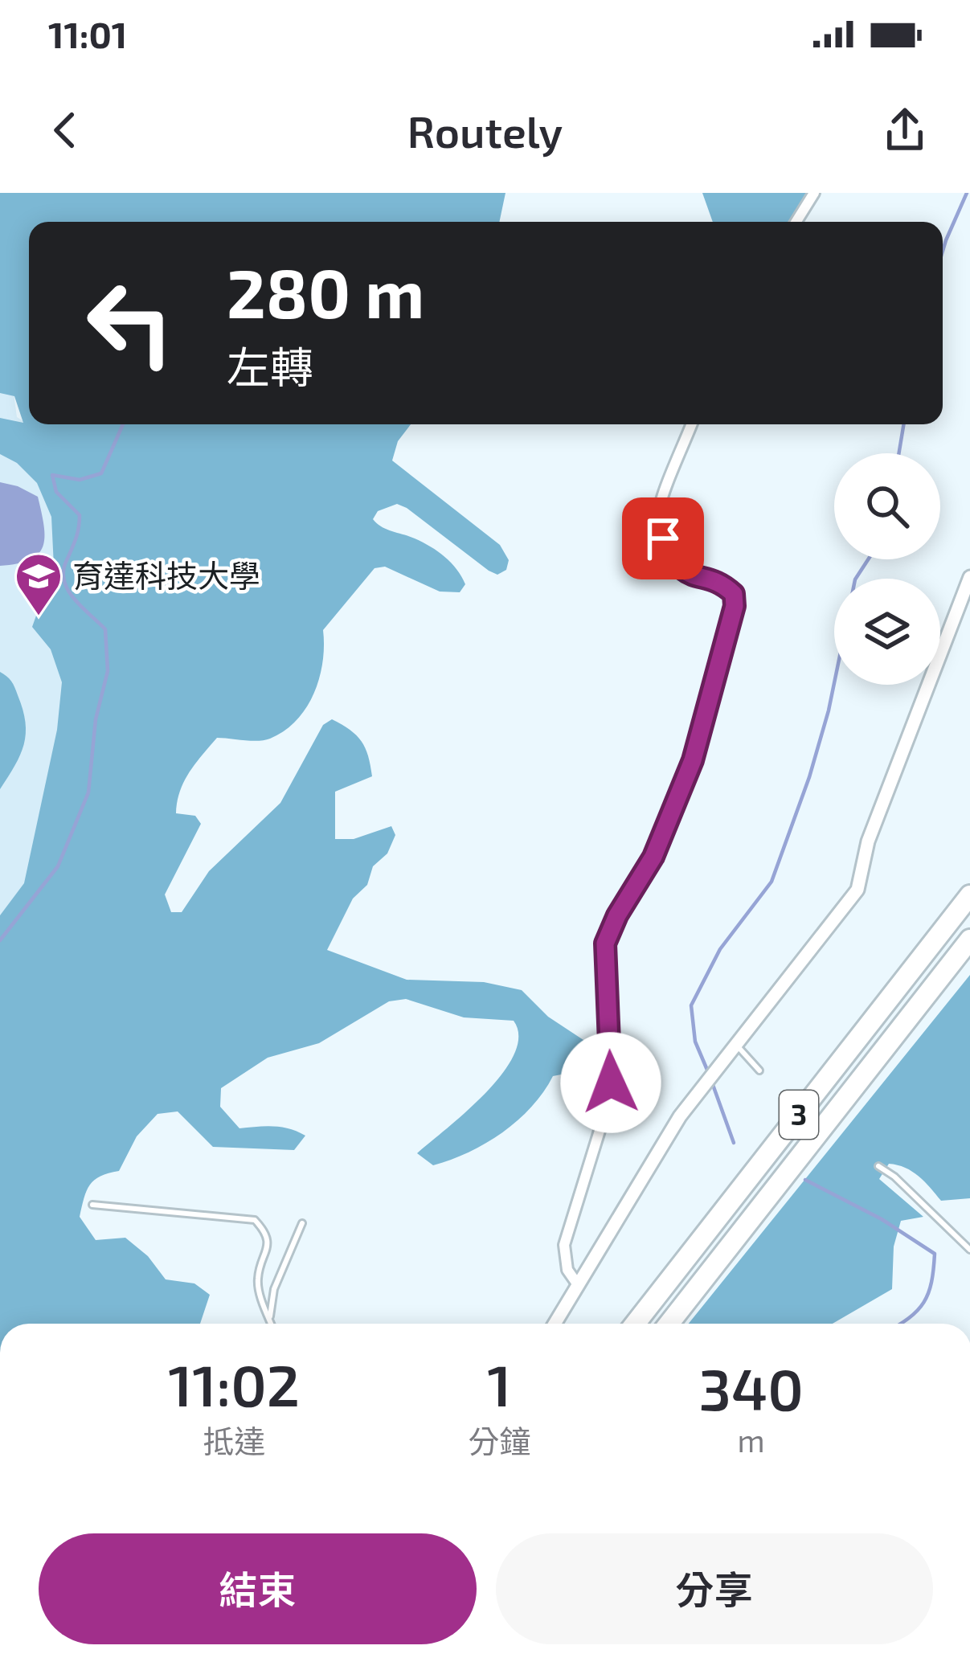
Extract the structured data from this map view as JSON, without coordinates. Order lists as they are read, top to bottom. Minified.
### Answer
{"streets":{"highway":["3"]},"places":{"school or university":["育達科技大學"]},"page":{"status":"11:01","header":"Routely","turn":["280 m","左轉"],"eta":["11:02","抵達","1","分鐘","340","m"],"buttons":["結束","分享"]}}
